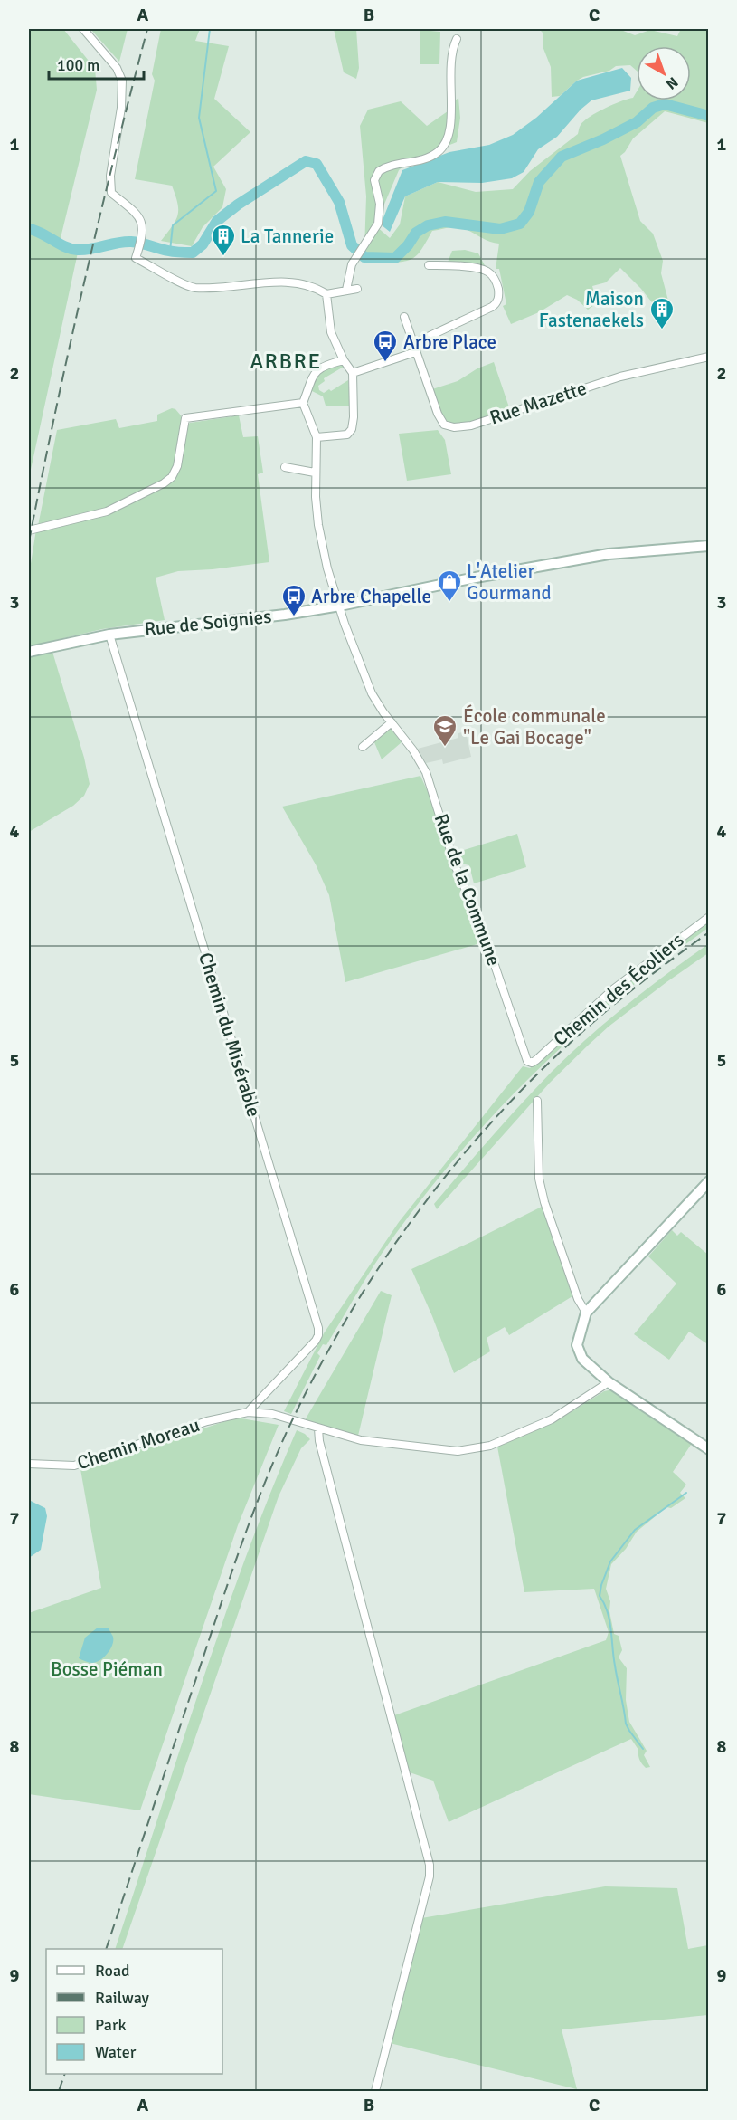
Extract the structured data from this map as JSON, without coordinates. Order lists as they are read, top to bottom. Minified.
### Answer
{"streets":{"street":["Rue Mazette","Rue de Soignies","Rue de la Commune","Chemin des Écoliers","Chemin du Misérable","Chemin Moreau"]},"crossings":[["Rue de Soignies","Rue de la Commune"],["Rue de Soignies","Chemin du Misérable"],["Rue de la Commune","Chemin des Écoliers"],["Chemin du Misérable","Chemin Moreau"]],"districts":["ARBRE"],"parks":["Bosse Piéman"],"places":{"building":["La Tannerie","Maison Fastenaekels"],"bus stop":["Arbre Place","Arbre Chapelle"],"shop":["L'Atelier Gourmand"],"school or university":["École communale \"Le Gai Bocage\""]},"legend":["Road","Railway","Park","Water"],"scale_bar":"100 m","north":"bottom right","grid":{"columns":["A","B","C"],"rows":["1","2","3","4","5","6","7","8","9"]}}
